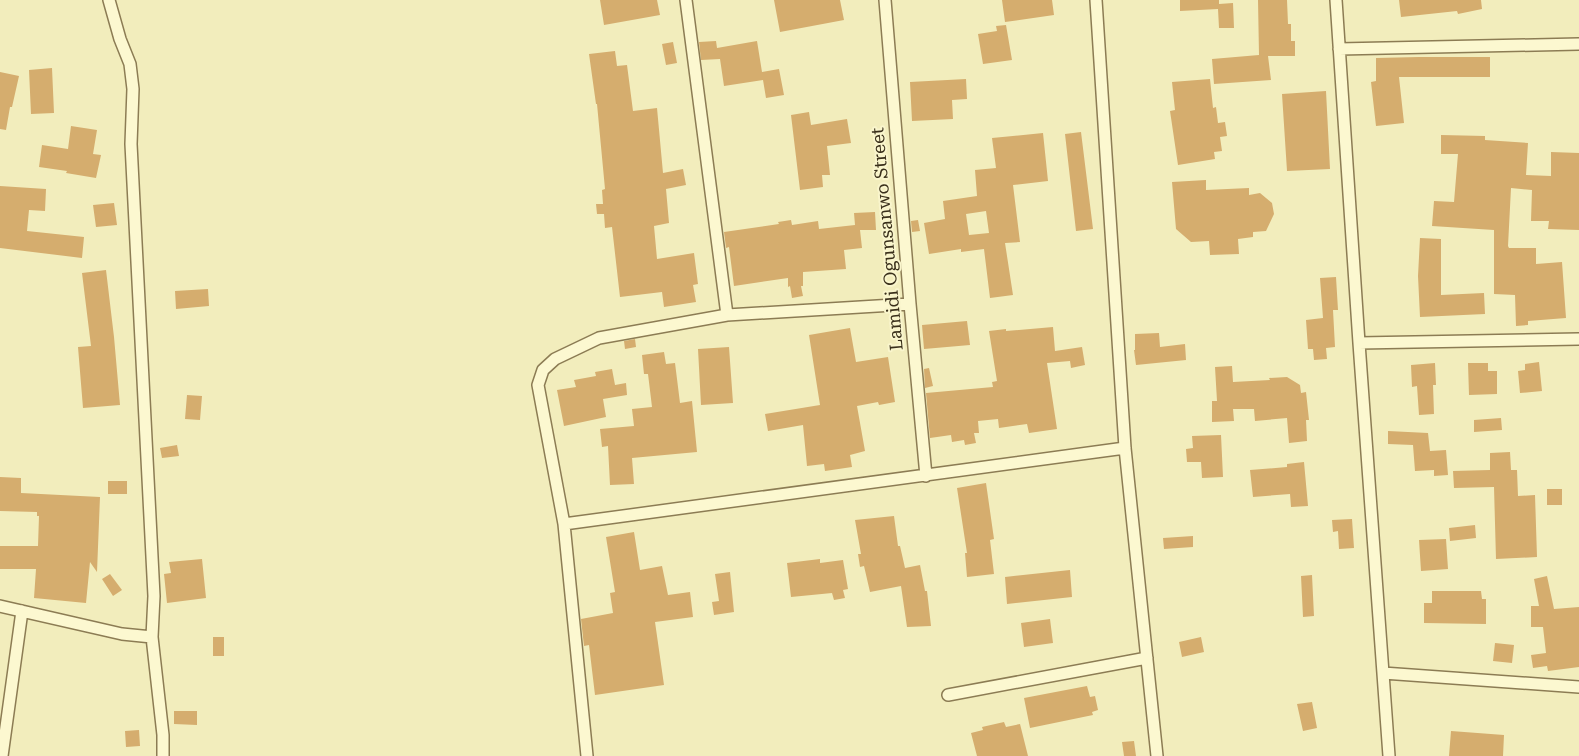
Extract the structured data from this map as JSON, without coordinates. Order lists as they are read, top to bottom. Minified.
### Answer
{"streets":{"street":["Lamidi Ogunsanwo Street"]}}
